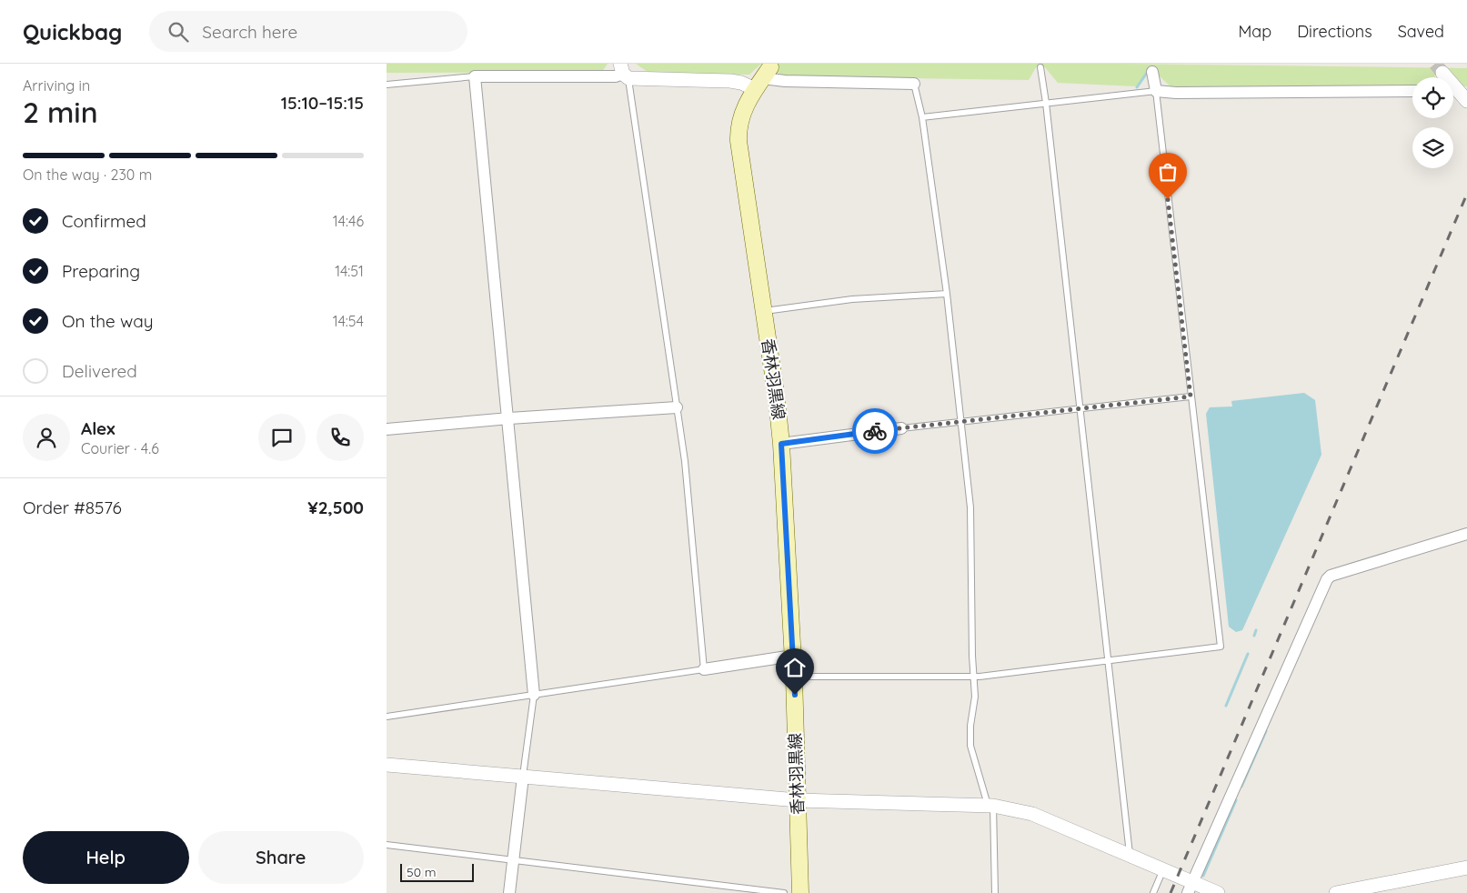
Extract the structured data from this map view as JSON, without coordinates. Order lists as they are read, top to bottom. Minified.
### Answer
{"streets":{"main road":["香林羽黒線"]},"scale_bar":"50 m","page":{"header":"Quickbag","search":"Search here","nav":["Map","Directions","Saved"],"heading":["2 min","Arriving in","15:10–15:15"],"panel":["Alex","Courier · 4.6","Order #8576","¥2,500"],"bar":"On the way · 230 m","list":[["Confirmed","14:46"],["Preparing","14:51"],["On the way","14:54"],"Delivered"],"buttons":["Help","Share"],"scale":"50 m"}}
